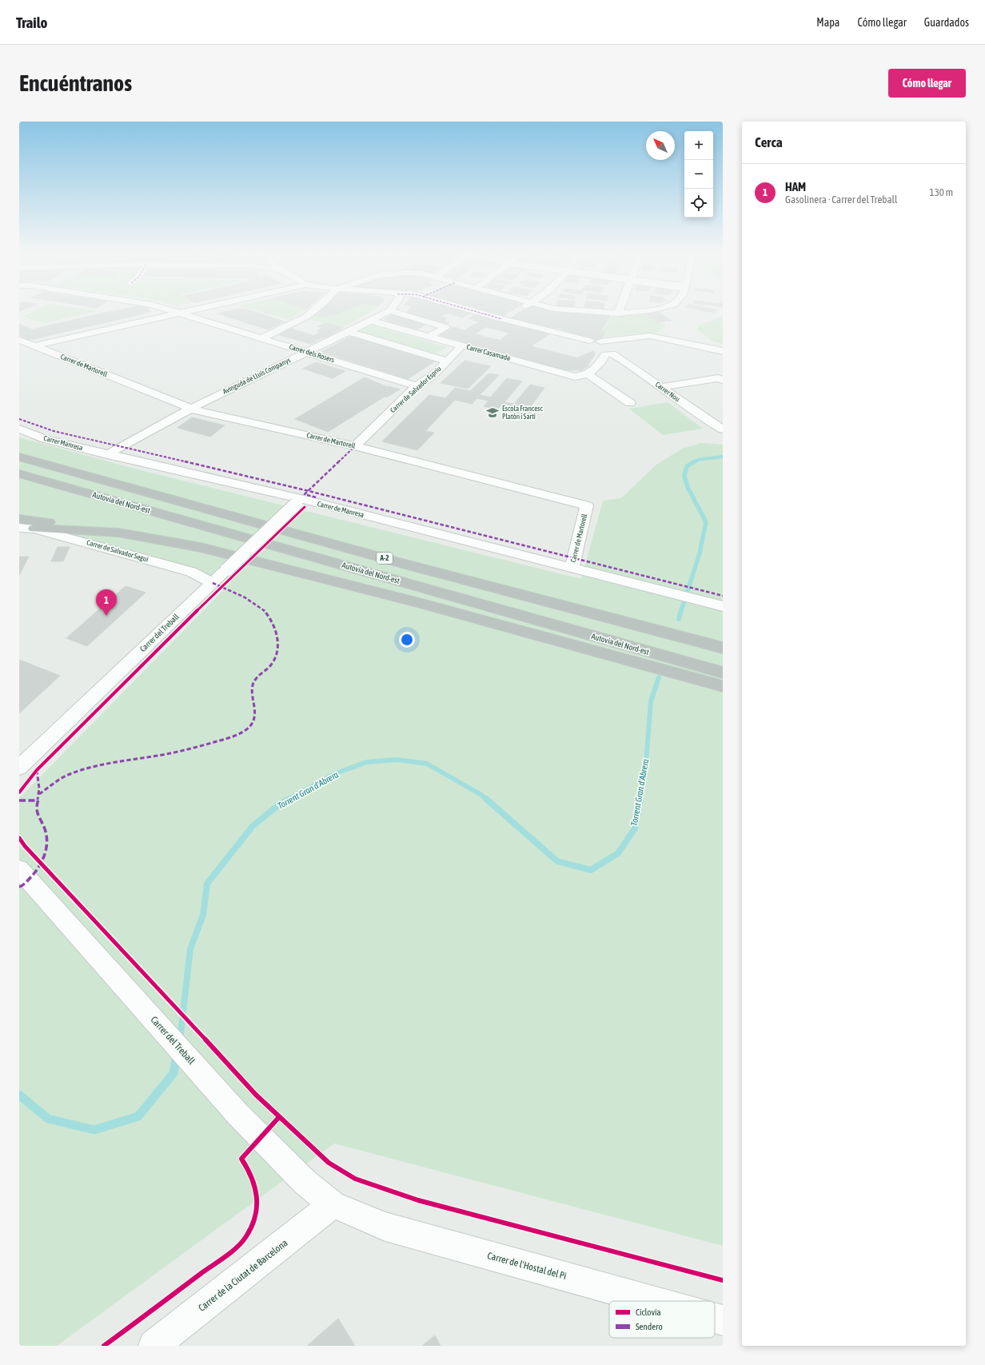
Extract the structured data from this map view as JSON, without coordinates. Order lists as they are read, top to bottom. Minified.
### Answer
{"streets":{"highway":["Autovia del Nord-est","A-2"],"street":["Carrer Casamada","Carrer dels Rosers","Carrer de Martorell","Avinguda de Lluís Companys","Carrer de Salvador Espriu","Carrer Nou","Carrer Manresa","Carrer de Manresa","Carrer de Salvador Seguí","Carrer del Treball","Carrer de l'Hostal del Pi","Carrer de la Ciutat de Barcelona"]},"crossings":[["Carrer Casamada","Avinguda de Lluís Companys"],["Carrer Casamada","Carrer de Salvador Espriu"],["Carrer dels Rosers","Avinguda de Lluís Companys"],["Carrer dels Rosers","Carrer de Salvador Espriu"],["Carrer de Martorell","Avinguda de Lluís Companys"],["Carrer de Martorell","Carrer de Salvador Espriu"],["Carrer de Martorell","Carrer de Manresa"],["Avinguda de Lluís Companys","Carrer Manresa"],["Avinguda de Lluís Companys","Carrer de Manresa"],["Carrer Manresa","Carrer de Manresa"],["Carrer de Manresa","Carrer del Treball"],["Carrer de Salvador Seguí","Carrer del Treball"],["Carrer del Treball","Carrer de l'Hostal del Pi"],["Carrer del Treball","Carrer de la Ciutat de Barcelona"],["Carrer de l'Hostal del Pi","Carrer de la Ciutat de Barcelona"]],"water":["Torrent Gran d'Abrera"],"places":{"school or university":["Escola Francesc Platón i Sartí"]},"legend":["Ciclovía","Sendero"],"north":"top left","page":{"header":"Trailo","nav":["Mapa","Cómo llegar","Guardados"],"buttons":"Cómo llegar","title":"Encuéntranos","heading":"Cerca","map_buttons":["+","−"],"list":[{"mark":"1","name":"HAM","note":"Gasolinera · Carrer del Treball","value":"130 m"}],"pins":"1"}}
